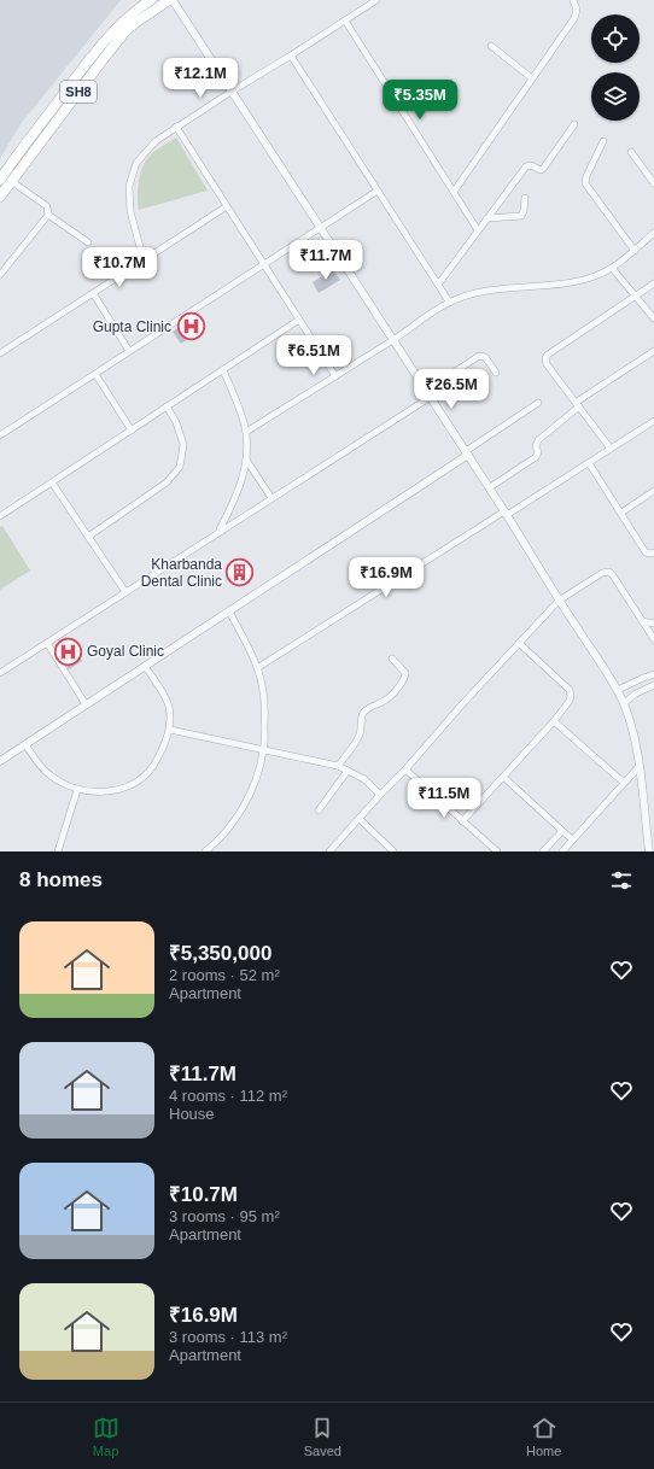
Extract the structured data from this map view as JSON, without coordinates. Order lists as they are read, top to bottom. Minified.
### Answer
{"streets":{"main road":["SH8"]},"places":{"hospital":["Gupta Clinic","Goyal Clinic"],"building":["Kharbanda Dental Clinic"]},"page":{"price":["₹12.1M","₹5.35M","₹11.7M","₹10.7M","₹6.51M","₹26.5M","₹16.9M","₹11.5M"],"heading":"8 homes","list":[{"name":"₹5,350,000","note":"2 rooms · 52 m² · Apartment"},{"name":"₹11.7M","note":"4 rooms · 112 m² · House"},{"name":"₹10.7M","note":"3 rooms · 95 m² · Apartment"},{"name":"₹16.9M","note":"3 rooms · 113 m² · Apartment"}],"tabs":["Map","Saved","Home"]}}
